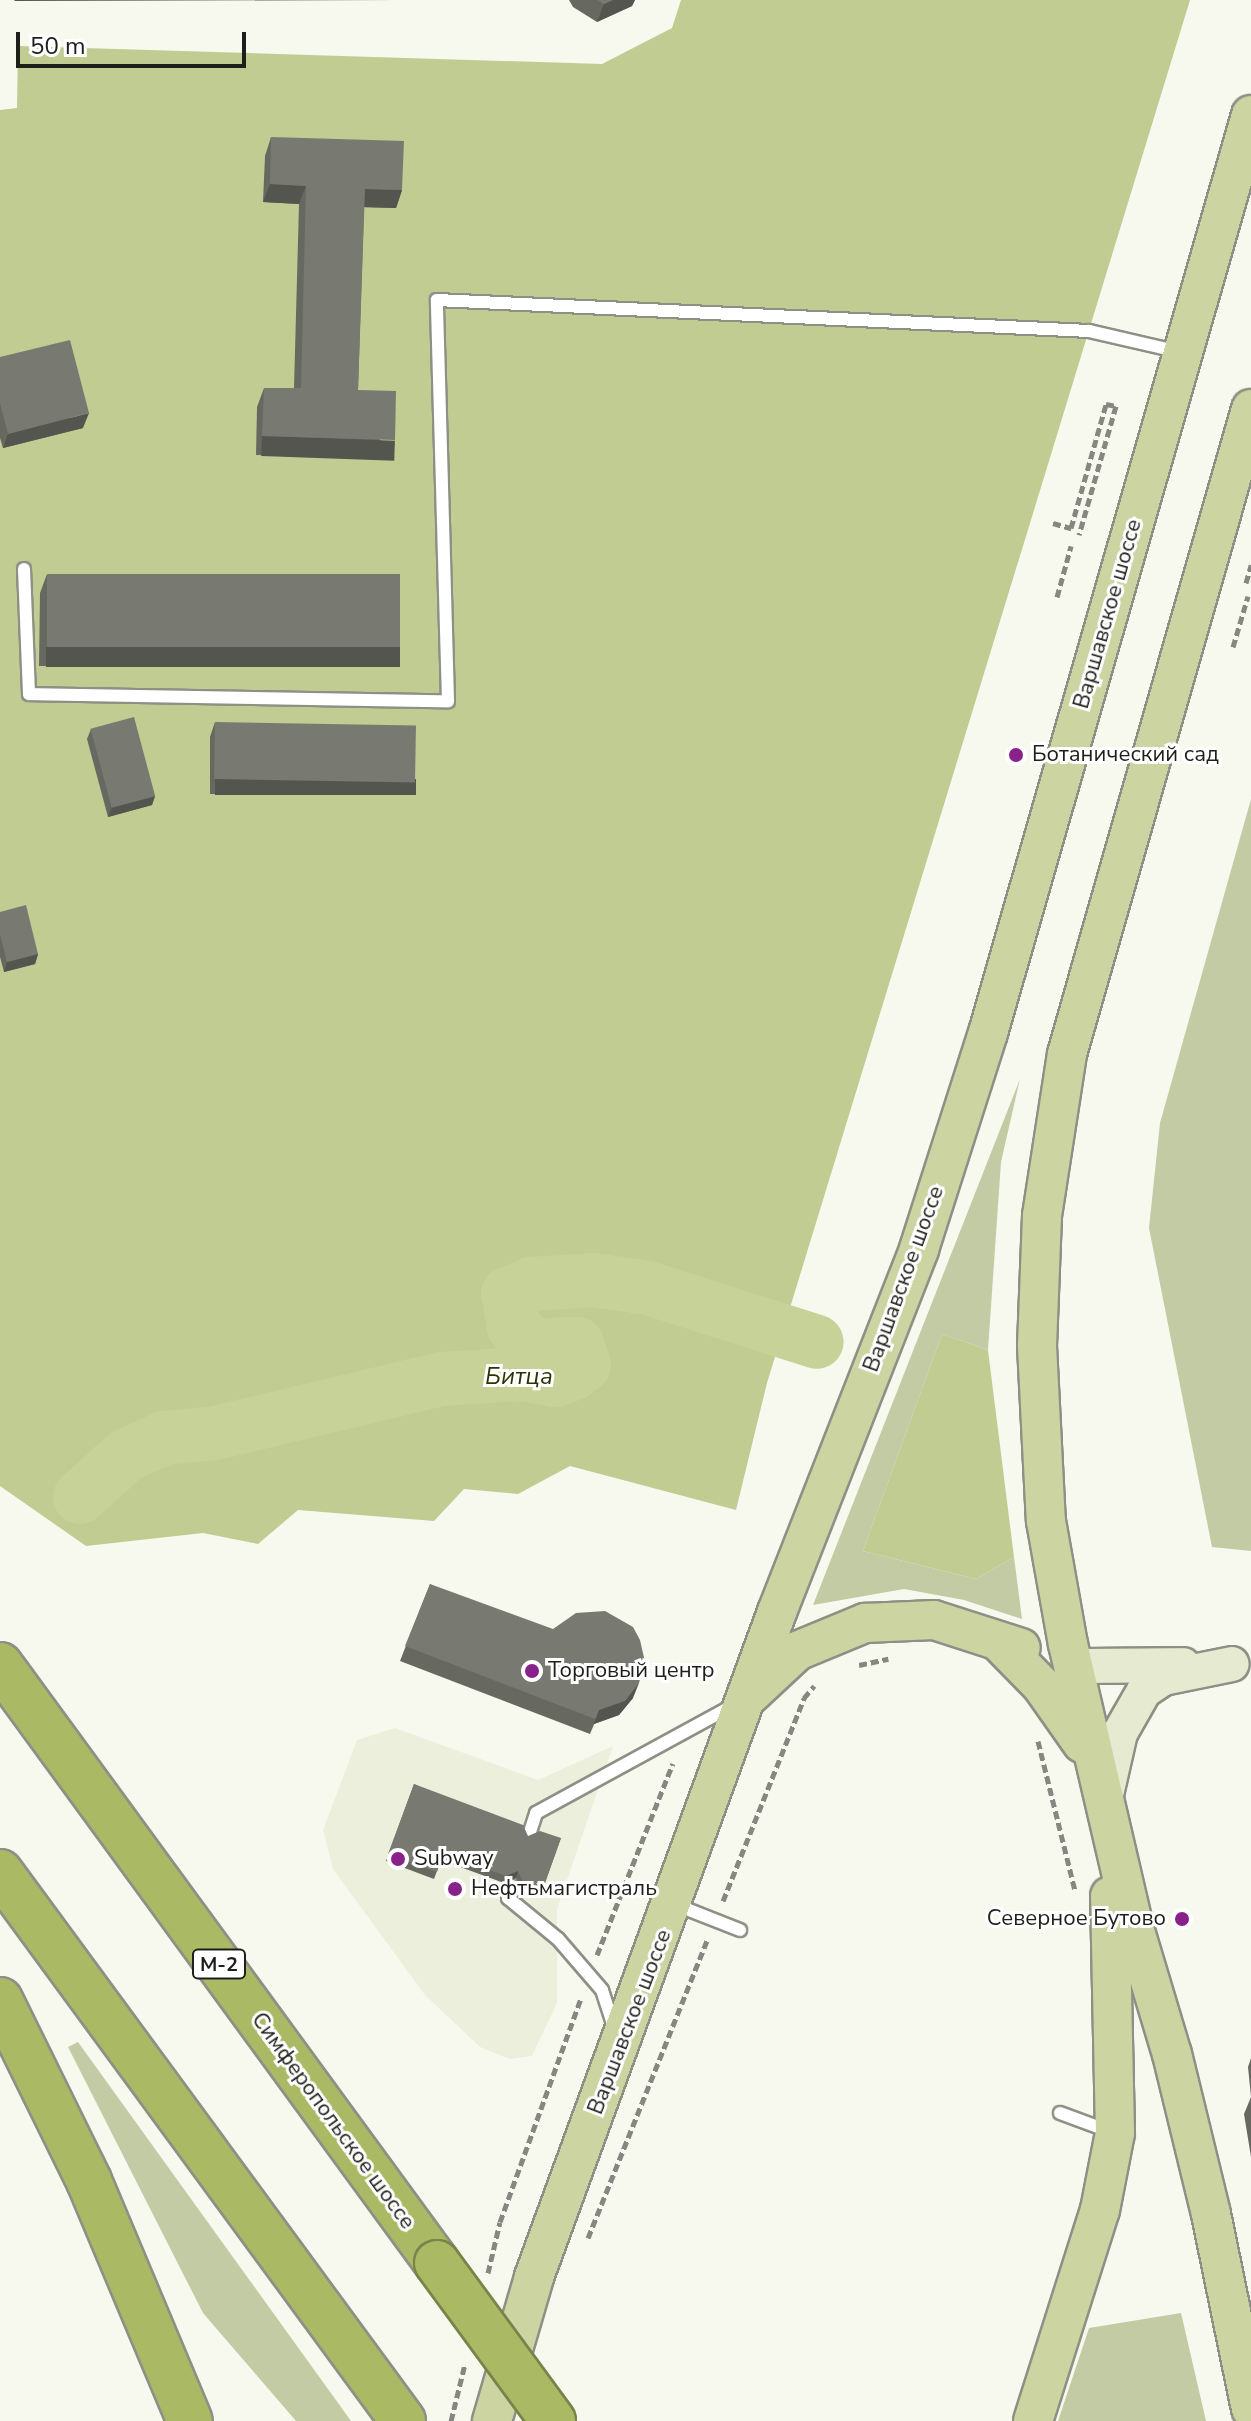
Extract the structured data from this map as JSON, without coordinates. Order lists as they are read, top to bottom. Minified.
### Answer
{"streets":{"highway":["М-2","Симферопольское шоссе"],"main road":["Варшавское шоссе"]},"water":["Битца"],"places":["Ботанический сад","Торговый центр","Subway","Нефтьмагистраль","Северное Бутово"],"scale_bar":"50 m"}
